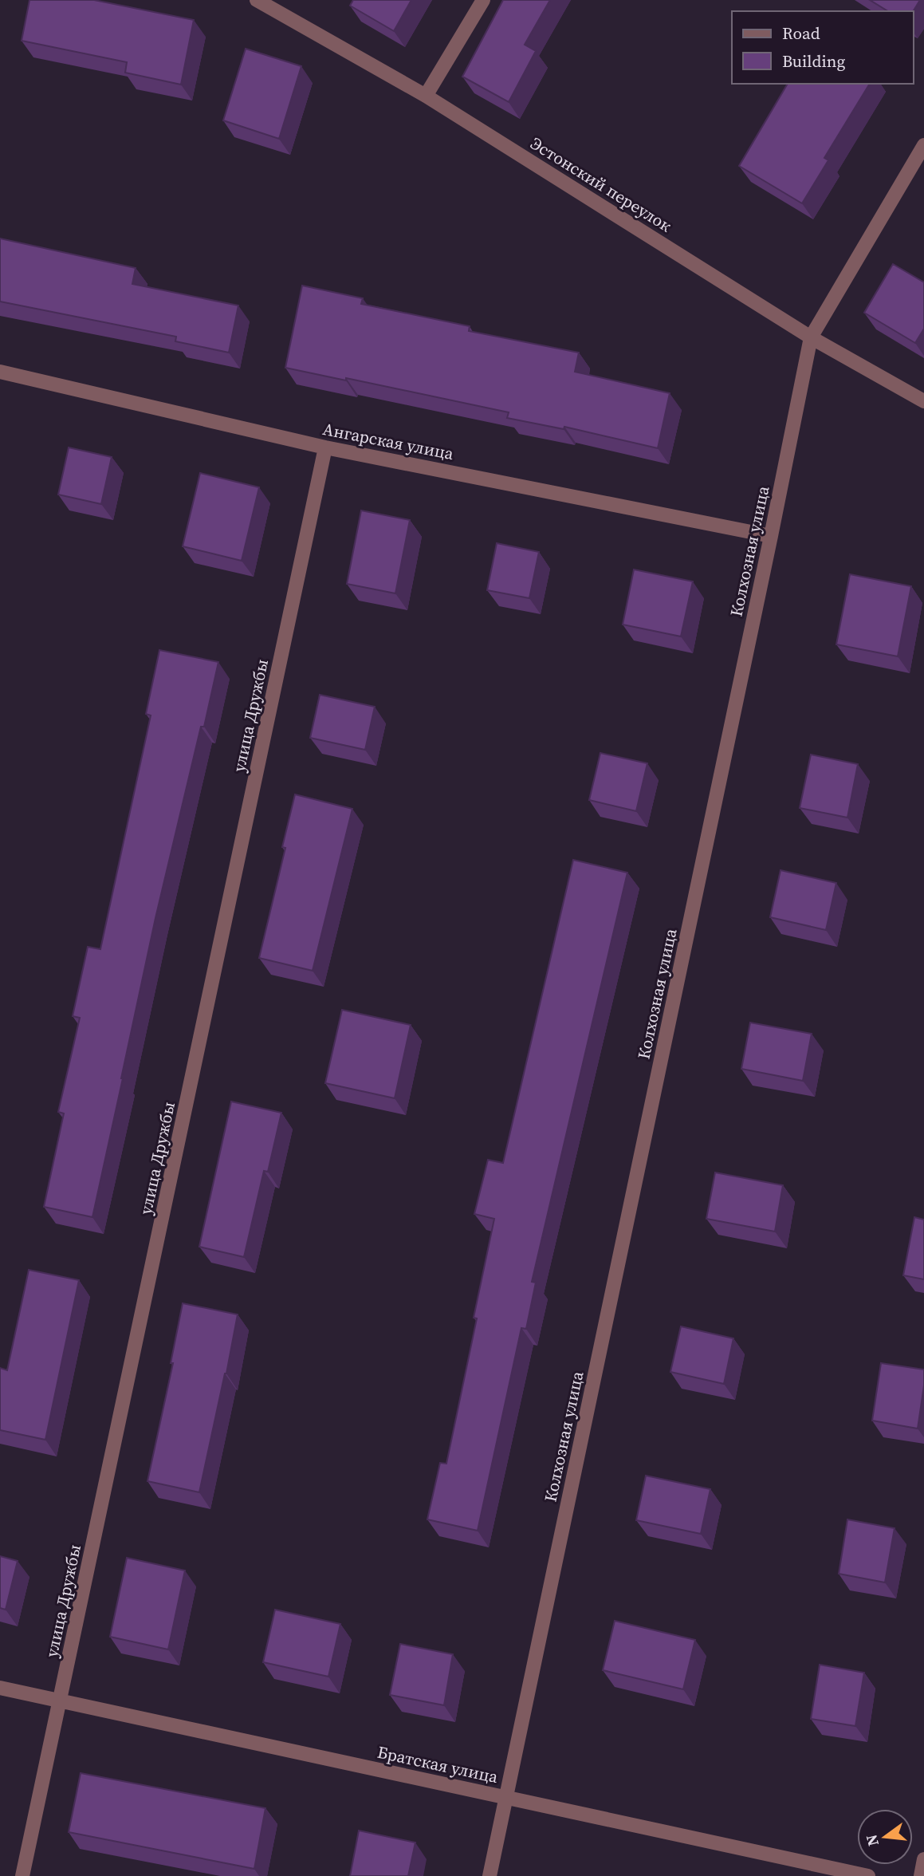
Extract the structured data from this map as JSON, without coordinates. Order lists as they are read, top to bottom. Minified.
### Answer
{"streets":{"street":["Эстонский переулок","Ангарская улица","Колхозная улица","улица Дружбы","Братская улица"]},"crossings":[["Эстонский переулок","Колхозная улица"],["Ангарская улица","Колхозная улица"],["Ангарская улица","улица Дружбы"],["Колхозная улица","Братская улица"],["улица Дружбы","Братская улица"]],"legend":["Road","Building"],"north":"left"}
